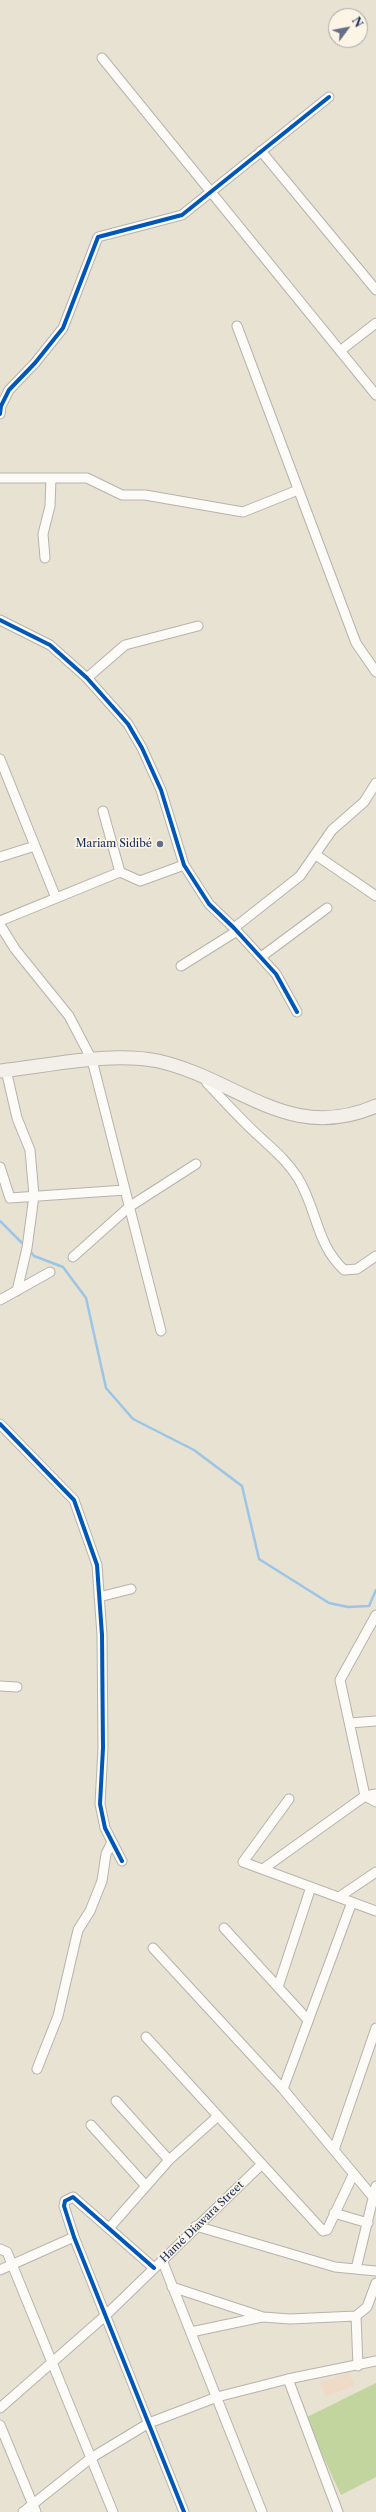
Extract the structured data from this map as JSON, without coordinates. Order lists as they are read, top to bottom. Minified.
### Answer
{"streets":{"street":["Hamé Diawara Street"]},"places":["Mariam Sidibé"],"north":"top right"}
